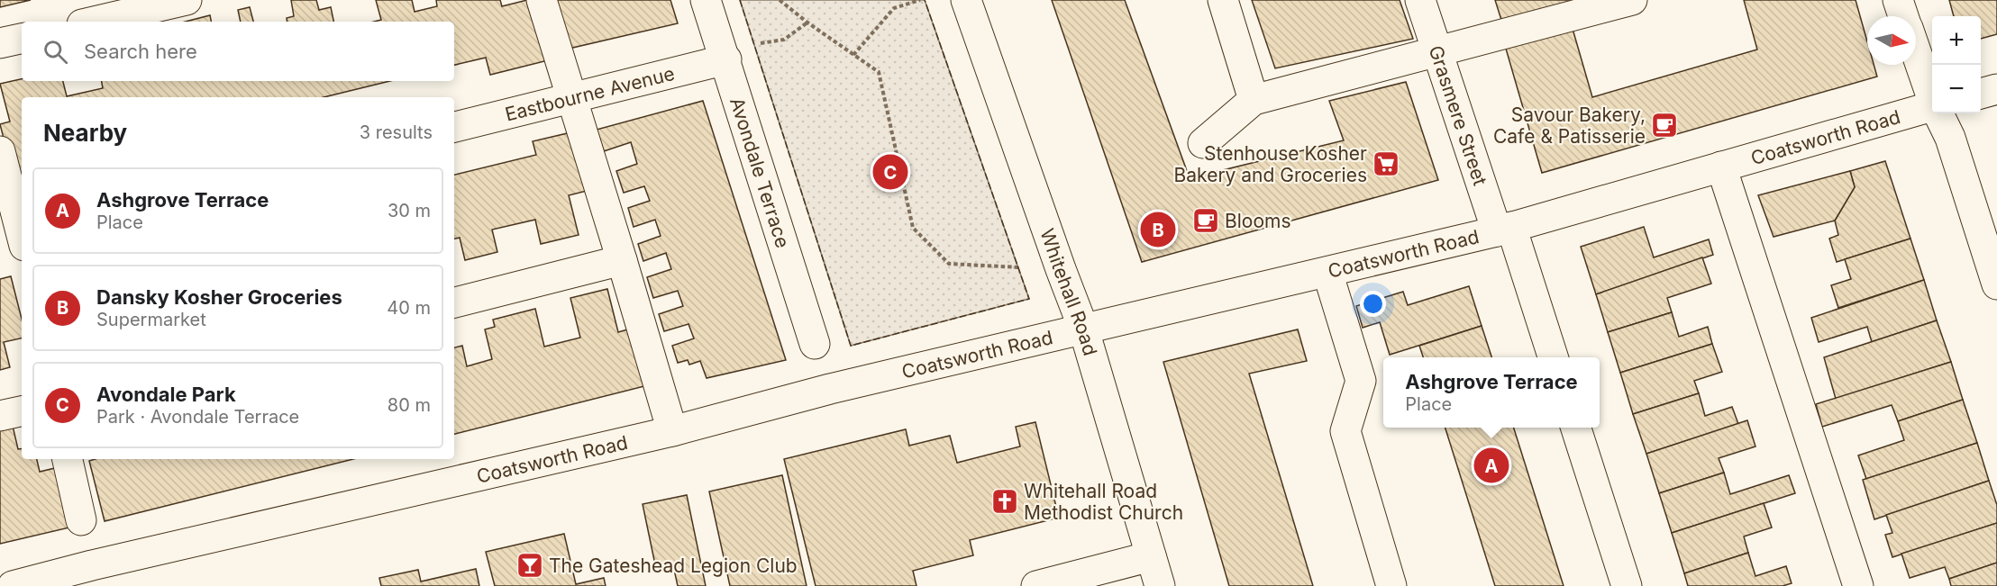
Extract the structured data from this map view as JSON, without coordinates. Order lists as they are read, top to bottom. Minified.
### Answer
{"streets":{"street":["Eastbourne Avenue","Grasmere Street","Coatsworth Road","Avondale Terrace","Whitehall Road"]},"crossings":[["Eastbourne Avenue","Avondale Terrace"],["Grasmere Street","Coatsworth Road"],["Coatsworth Road","Whitehall Road"]],"places":{"cafe":["Savour Bakery, Cafe & Patisserie","Blooms"],"supermarket":["Stenhouse Kosher Bakery and Groceries"],"church":["Whitehall Road Methodist Church"],"bar":["The Gateshead Legion Club"]},"north":"right","page":{"map_buttons":["+","−"],"search":"Search here","heading":["Nearby","3 results"],"pins":["C","B","A"],"list":[{"mark":"A","name":"Ashgrove Terrace","note":"Place","value":"30 m"},{"mark":"B","name":"Dansky Kosher Groceries","note":"Supermarket","value":"40 m"},{"mark":"C","name":"Avondale Park","note":"Park · Avondale Terrace","value":"80 m"}],"popup":["Ashgrove Terrace","Place"]}}
